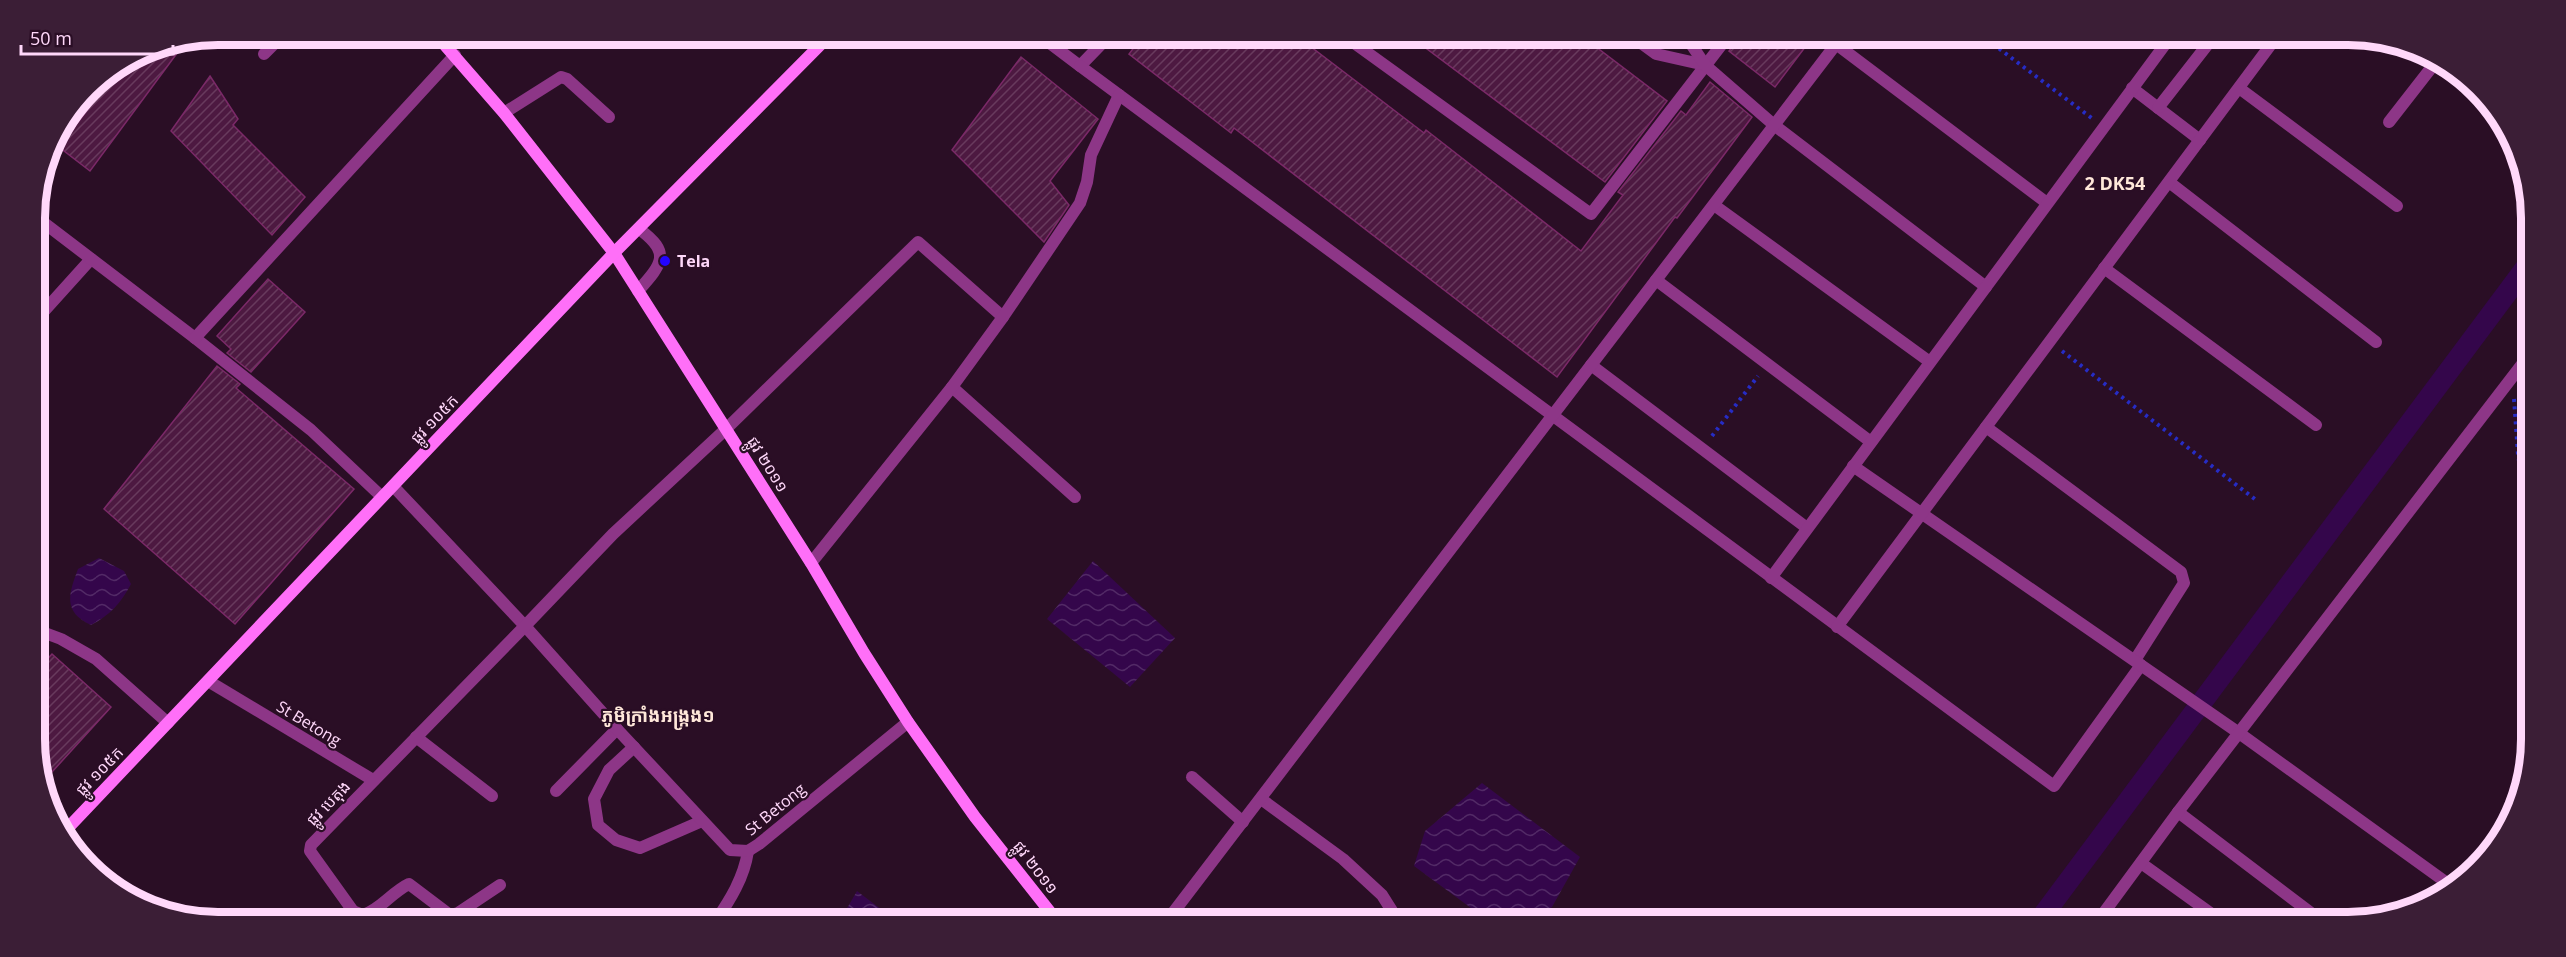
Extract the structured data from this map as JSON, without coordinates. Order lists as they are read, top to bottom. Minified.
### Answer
{"streets":{"main road":["ផ្លូវ ១០៥ក","ផ្លូវ ២០១១"],"street":["St Betong","ផ្លូវ បេតុង"]},"crossings":[["ផ្លូវ ១០៥ក","ផ្លូវ ២០១១"],["ផ្លូវ ១០៥ក","St Betong"],["ផ្លូវ ២០១១","St Betong"],["St Betong","ផ្លូវ បេតុង"]],"districts":["2 DK54","ភូមិក្រាំងអង្រ្កង១"],"places":["Tela"],"scale_bar":"50 m"}
